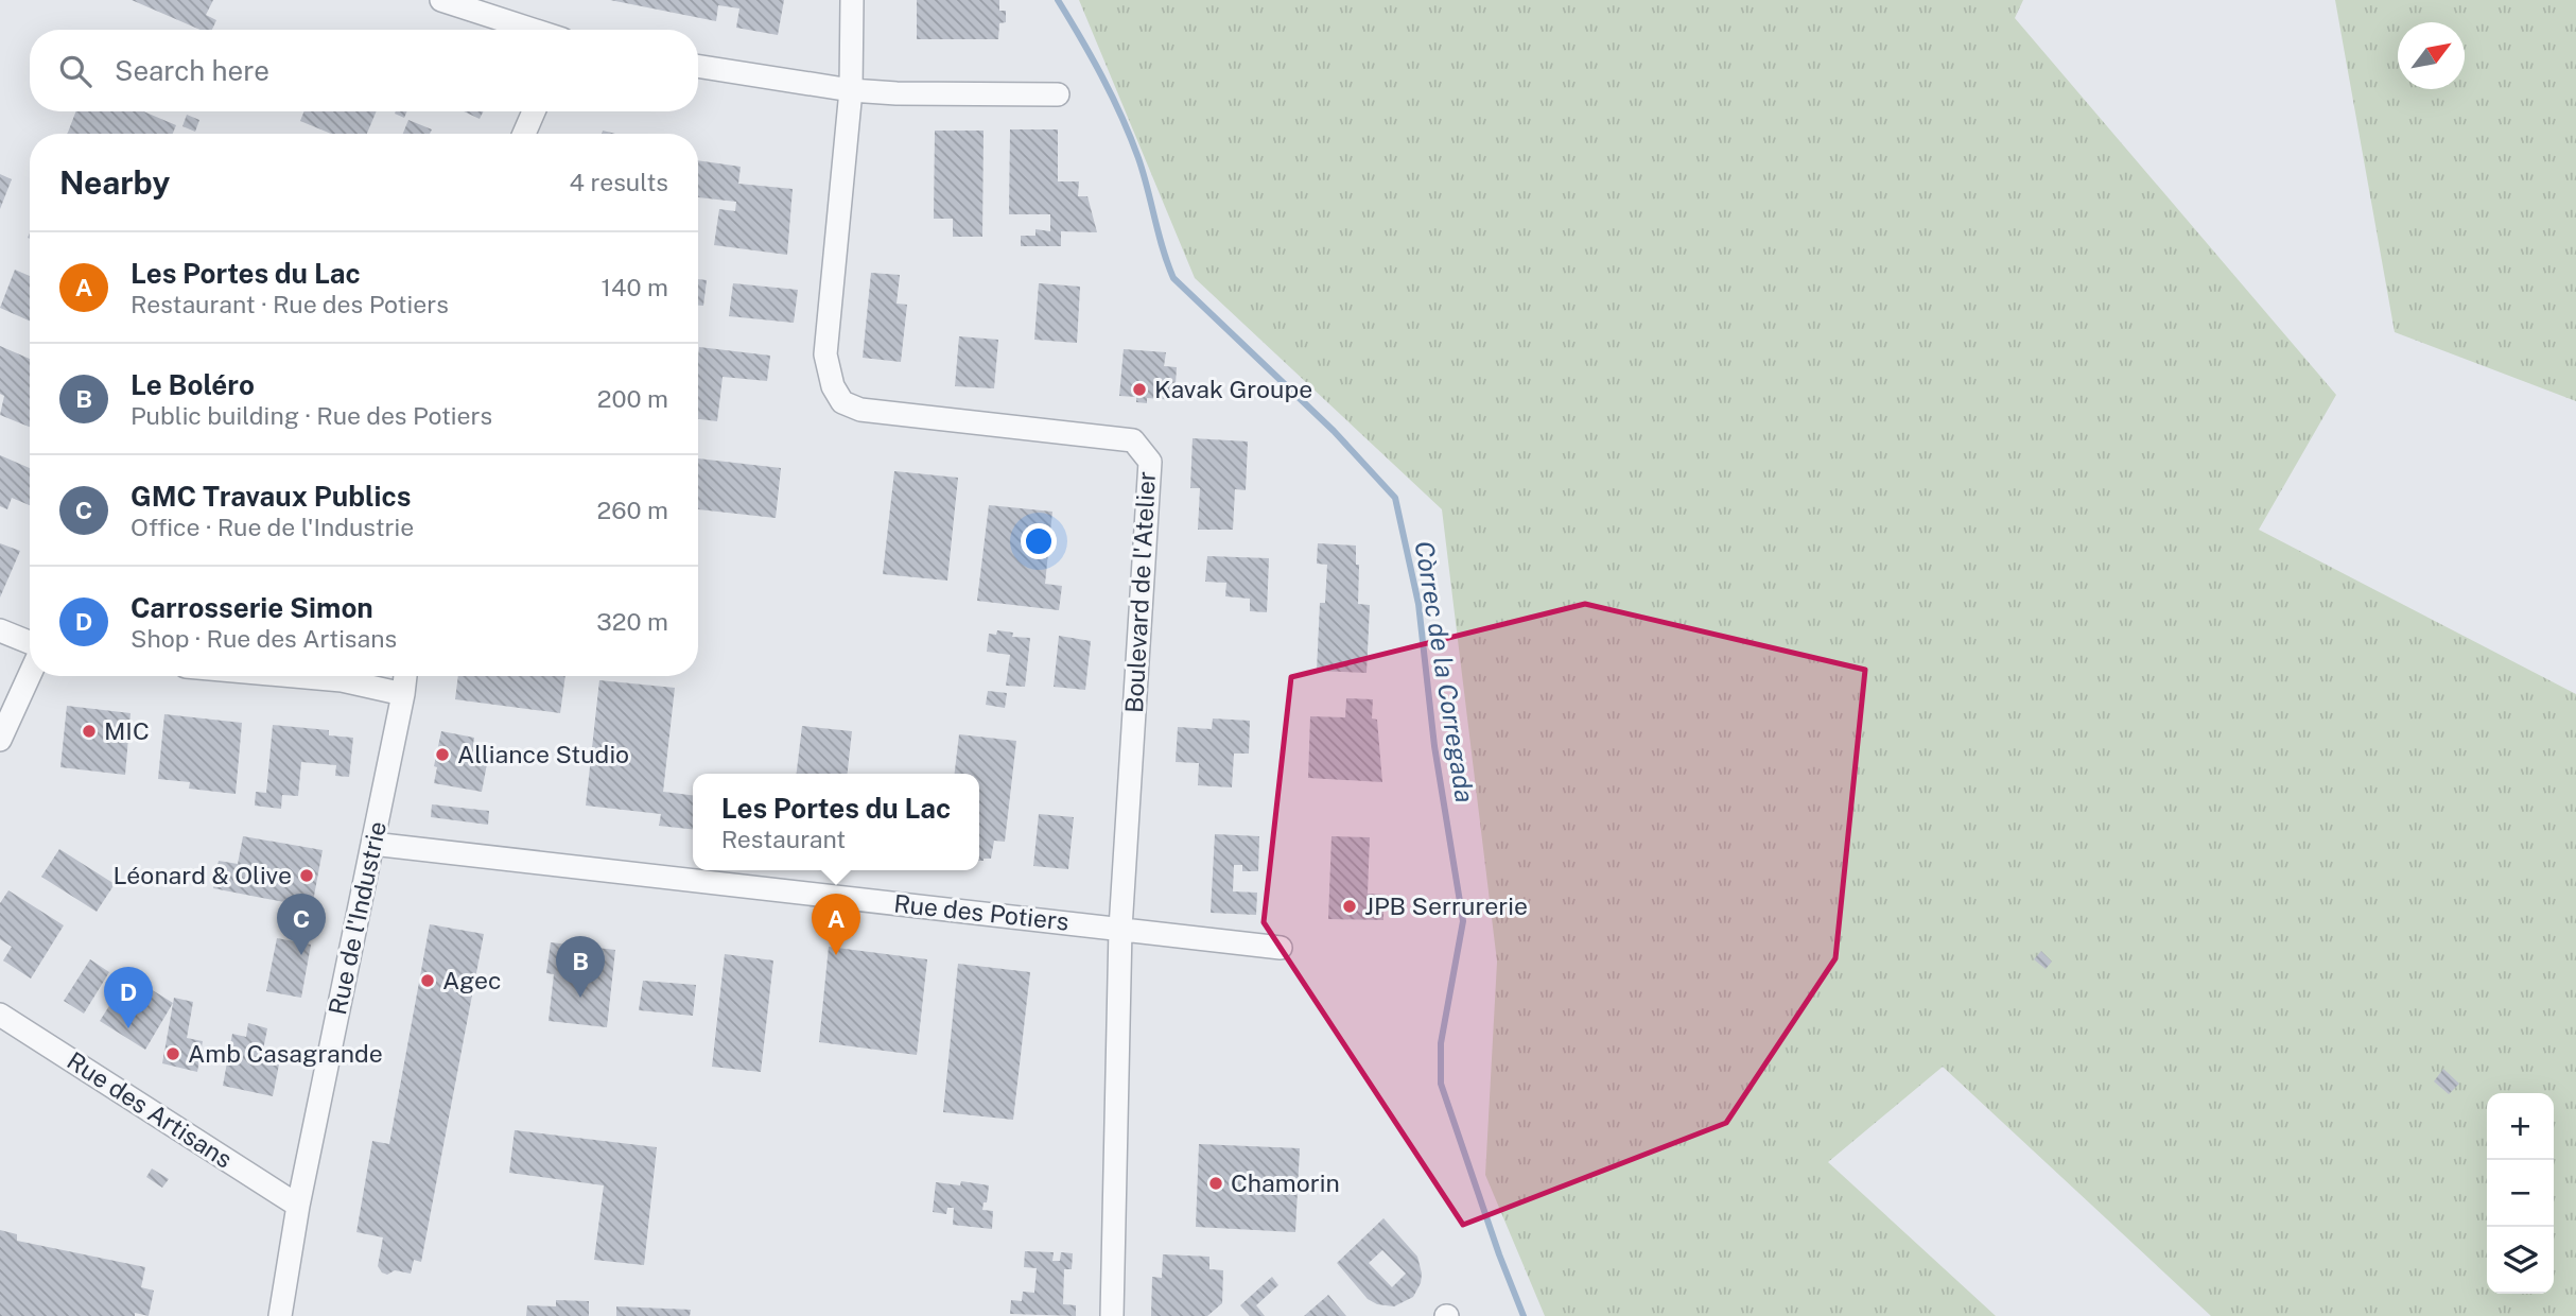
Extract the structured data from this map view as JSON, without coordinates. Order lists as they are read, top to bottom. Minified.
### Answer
{"streets":{"street":["Boulevard de l'Atelier","Rue des Potiers","Rue de l'Industrie","Rue des Artisans"]},"crossings":[["Boulevard de l'Atelier","Rue des Potiers"],["Rue des Potiers","Rue de l'Industrie"],["Rue de l'Industrie","Rue des Artisans"]],"water":["Còrrec de la Corregada"],"places":["Kavak Groupe","MIC","Alliance Studio","Léonard & Olive","JPB Serrurerie","Agec","Amb Casagrande","Chamorin"],"north":"top right","page":{"search":"Search here","heading":["Nearby","4 results"],"list":[{"mark":"A","name":"Les Portes du Lac","note":"Restaurant · Rue des Potiers","value":"140 m"},{"mark":"B","name":"Le Boléro","note":"Public building · Rue des Potiers","value":"200 m"},{"mark":"C","name":"GMC Travaux Publics","note":"Office · Rue de l'Industrie","value":"260 m"},{"mark":"D","name":"Carrosserie Simon","note":"Shop · Rue des Artisans","value":"320 m"}],"popup":["Les Portes du Lac","Restaurant"],"pins":["A","C","B","D"],"map_buttons":["+","−"]}}
